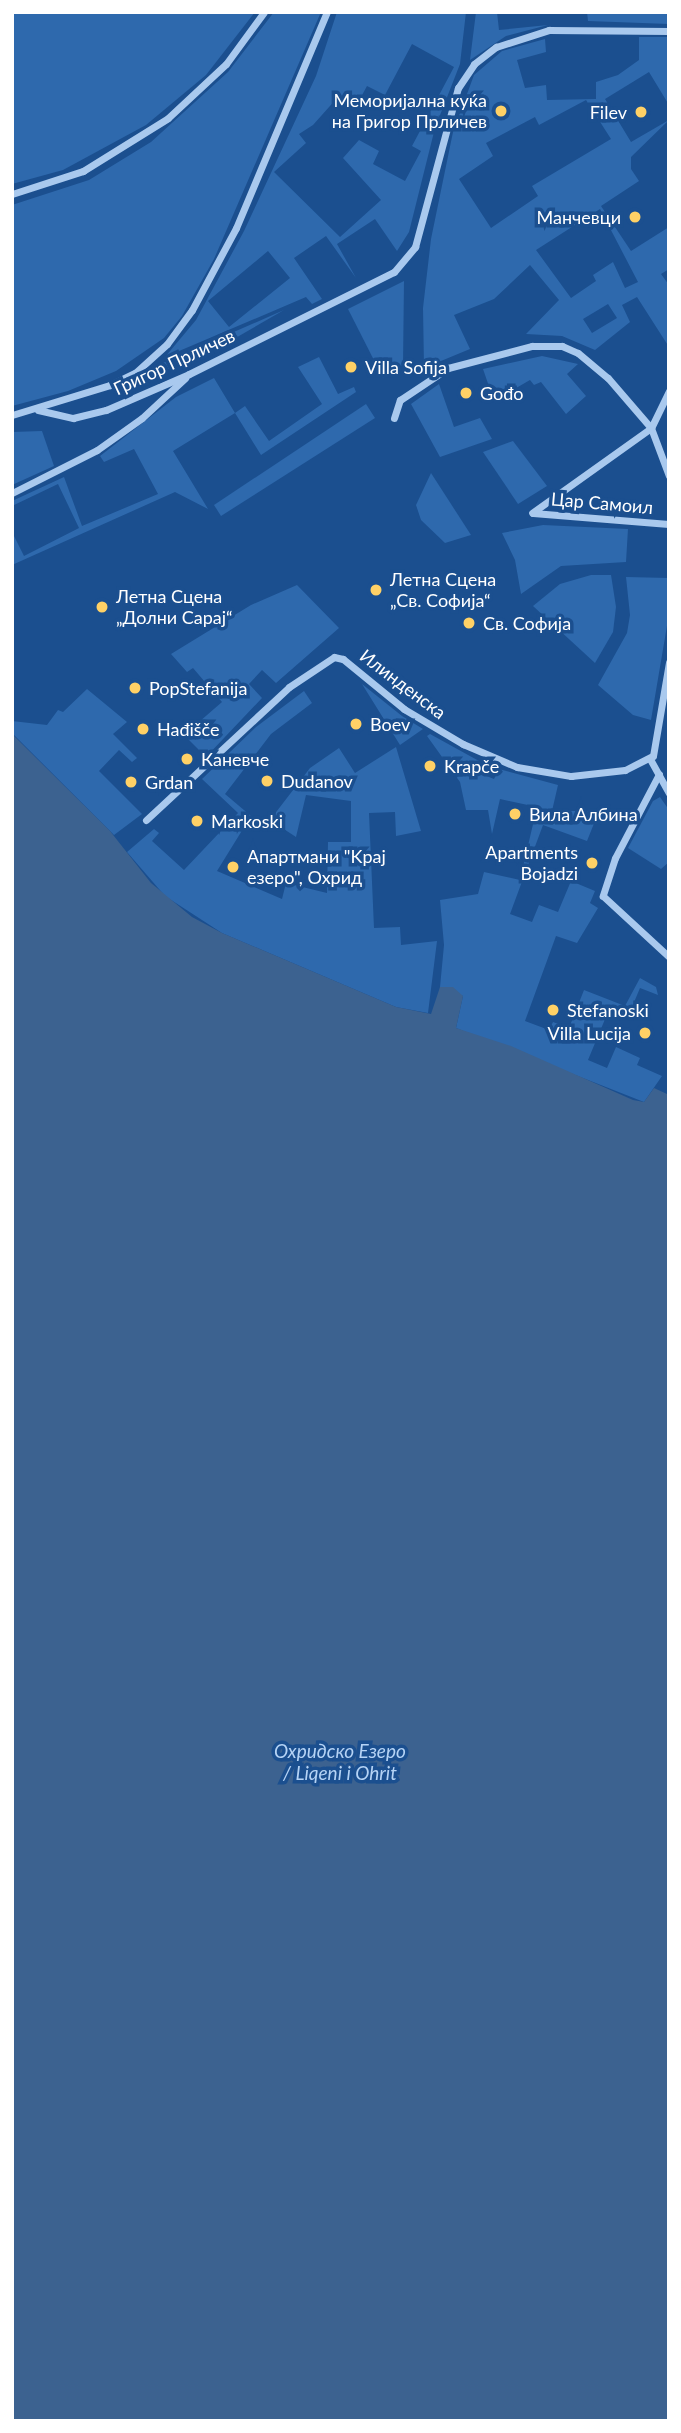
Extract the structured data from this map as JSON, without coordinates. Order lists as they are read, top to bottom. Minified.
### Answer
{"streets":{"street":["Григор Прличев","Цар Самоил","Илинденска"]},"water":["Охридско Езеро / Liqeni i Ohrit"],"places":["Меморијална куќа на Григор Прличев","Filev","Манчевци","Villa Sofija","Gođo","Летна Сцена „Св. Софија“","Летна Сцена „Долни Сарај“","Св. Софија","PopStefanija","Boev","Hađišče","Каневче","Krapče","Dudanov","Grdan","Вила Албина","Markoski","Apartments Bojadzi","Апартмани \"Kрај eзеро\", Охрид","Stefanoski","Villa Lucija"]}
